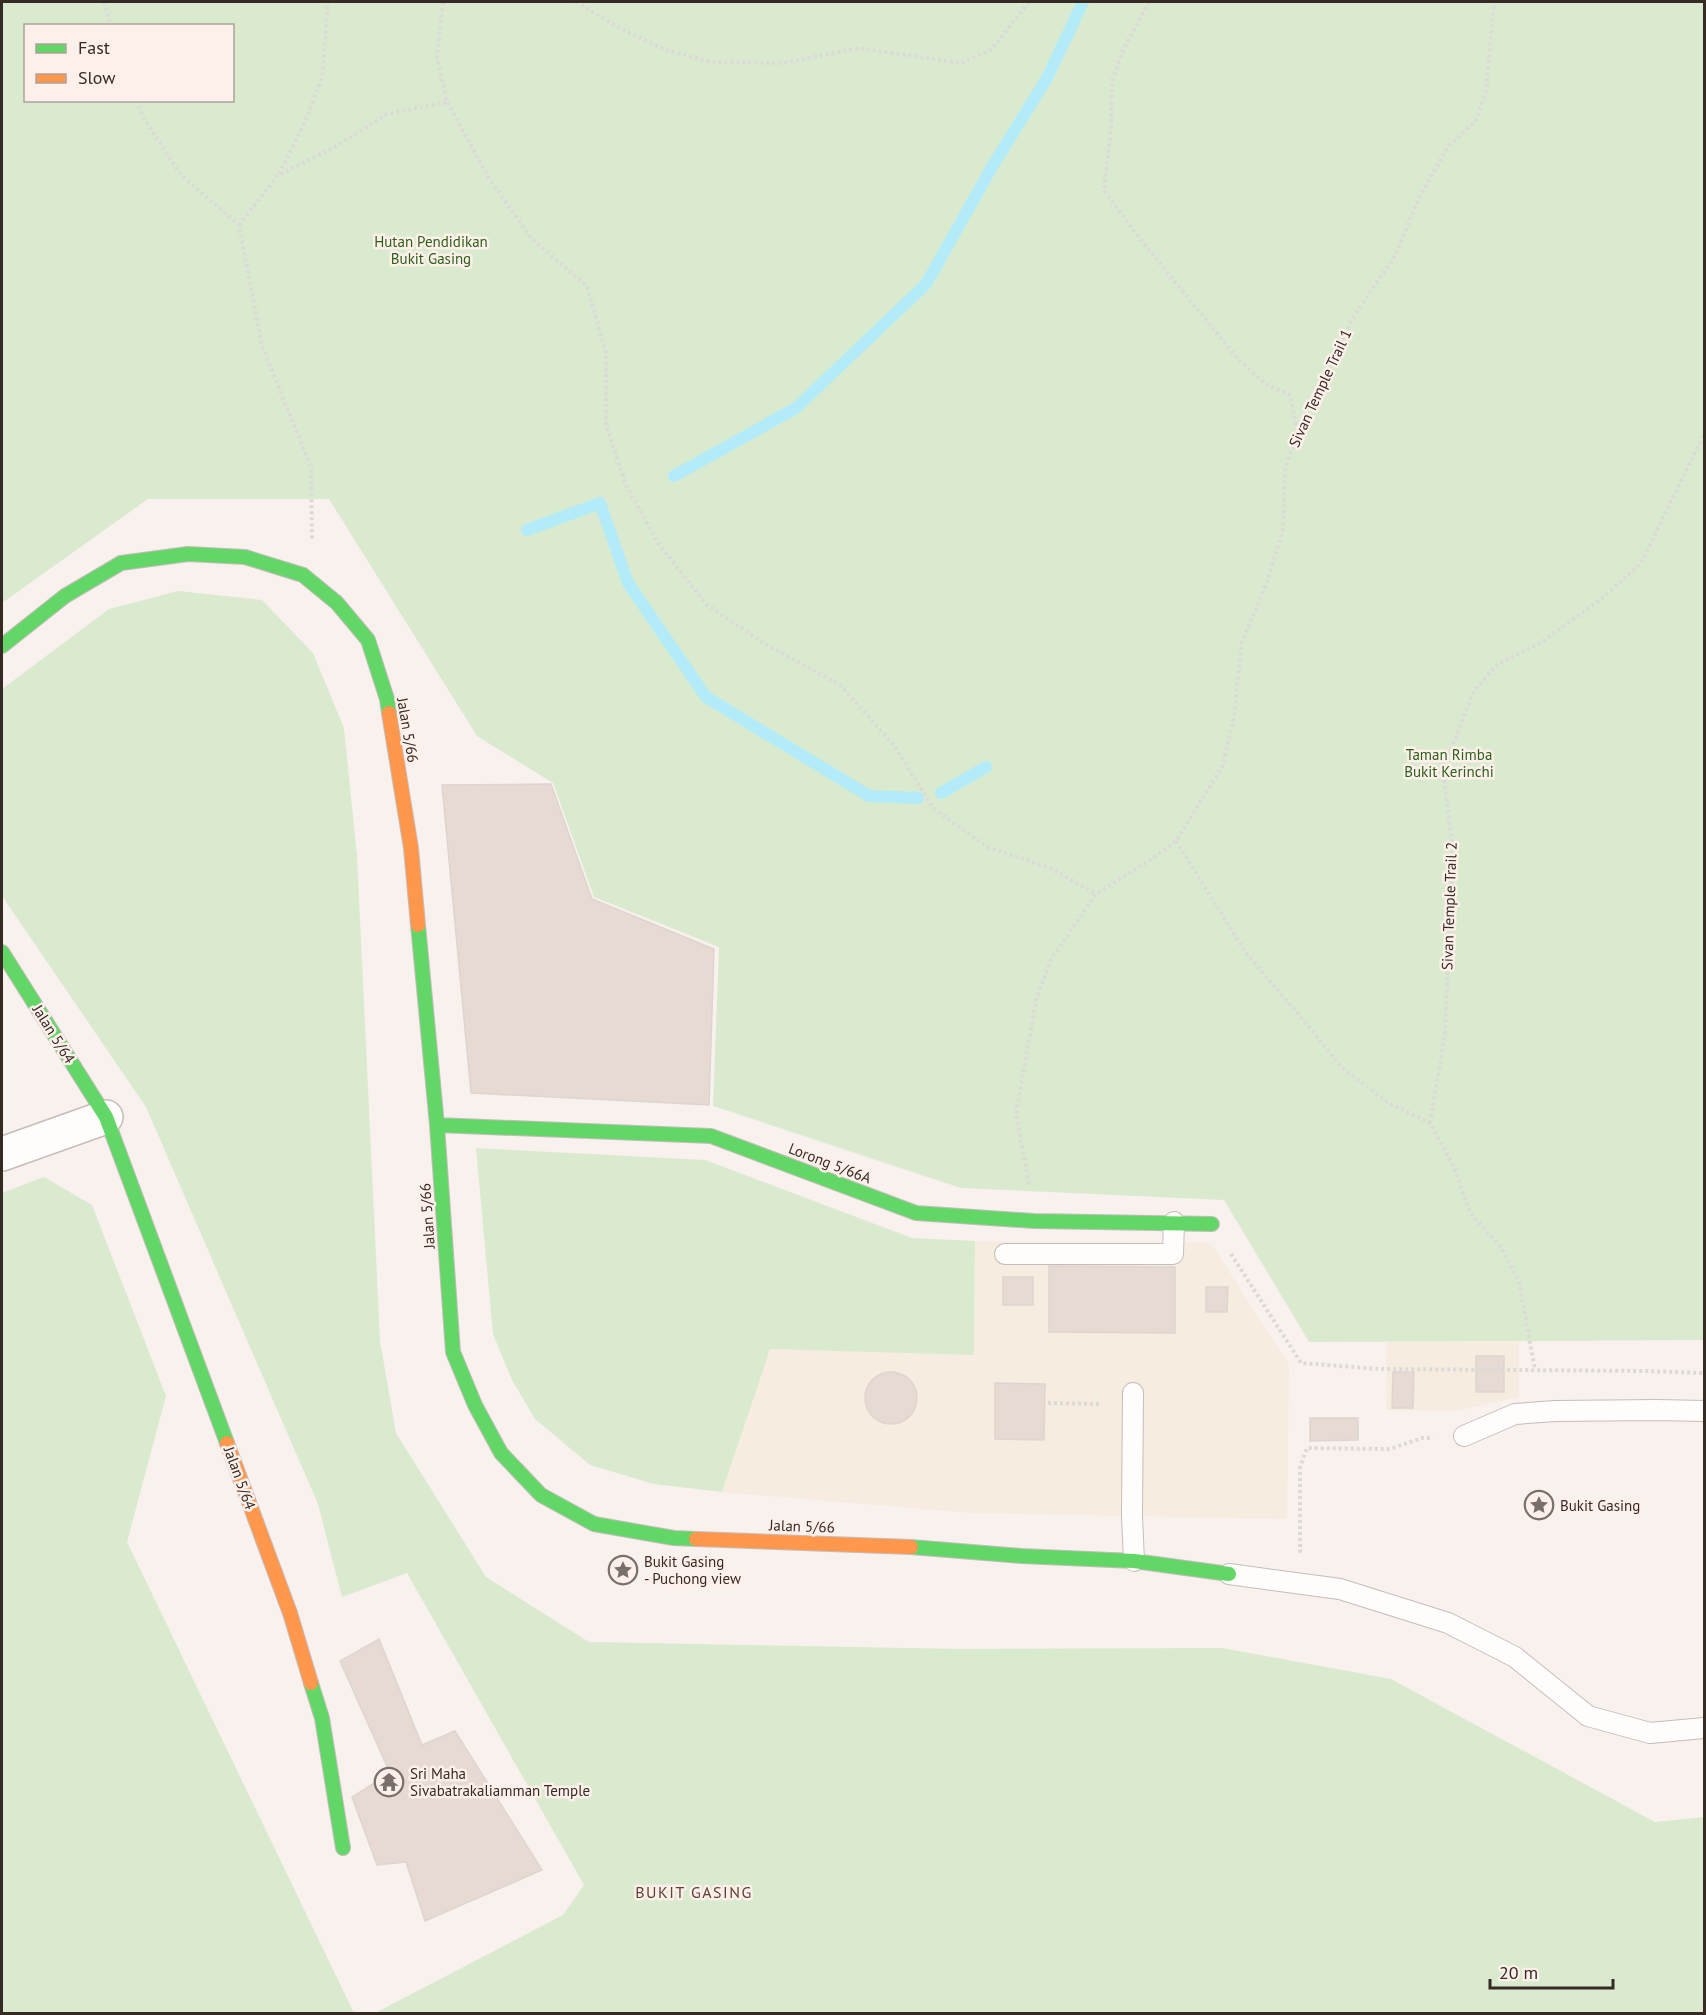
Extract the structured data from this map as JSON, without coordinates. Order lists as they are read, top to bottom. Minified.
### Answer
{"streets":{"street":["Jalan 5/66","Jalan 5/64","Lorong 5/66A"],"path":["Sivan Temple Trail 1","Sivan Temple Trail 2"]},"crossings":[["Jalan 5/66","Lorong 5/66A"]],"districts":["BUKIT GASING"],"parks":["Hutan Pendidikan Bukit Gasing","Taman Rimba Bukit Kerinchi"],"places":{"place":["Bukit Gasing","Bukit Gasing - Puchong view"],"temple":["Sri Maha Sivabatrakaliamman Temple"]},"legend":["Fast","Slow"],"scale_bar":"20 m"}
